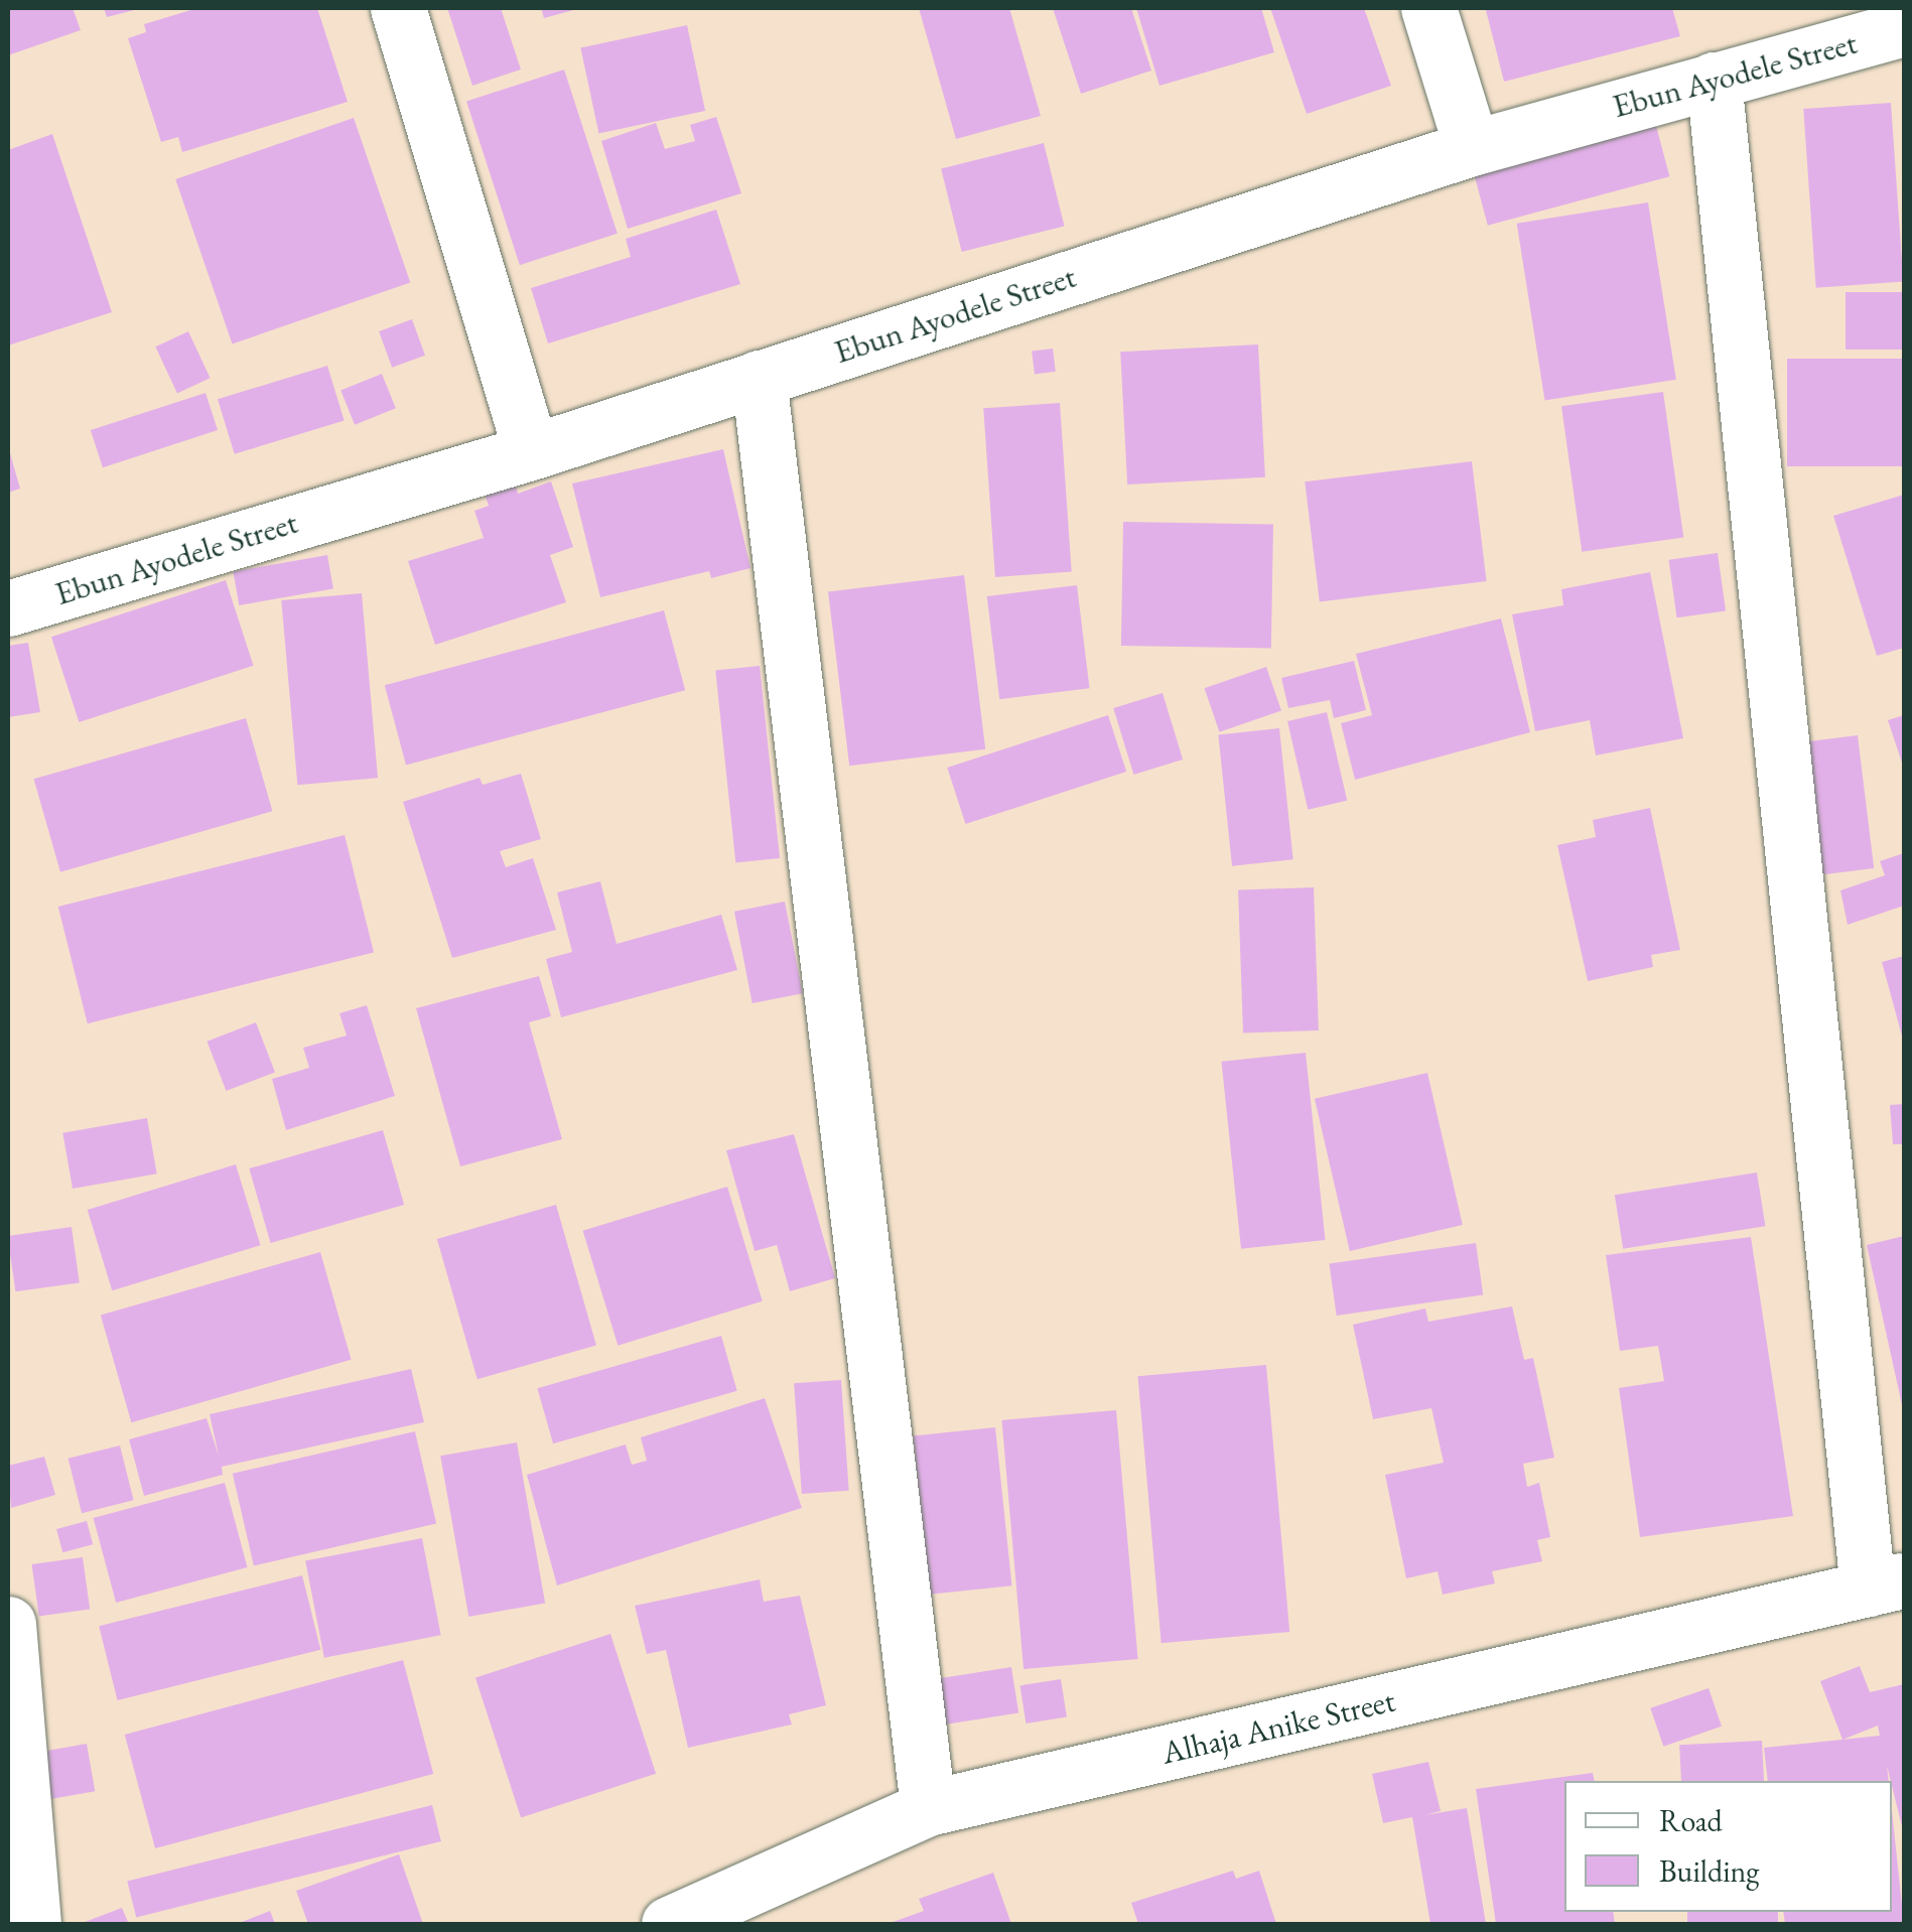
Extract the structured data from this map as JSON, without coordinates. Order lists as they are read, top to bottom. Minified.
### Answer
{"streets":{"street":["Ebun Ayodele Street","Alhaja Anike Street"]},"legend":["Road","Building"]}
